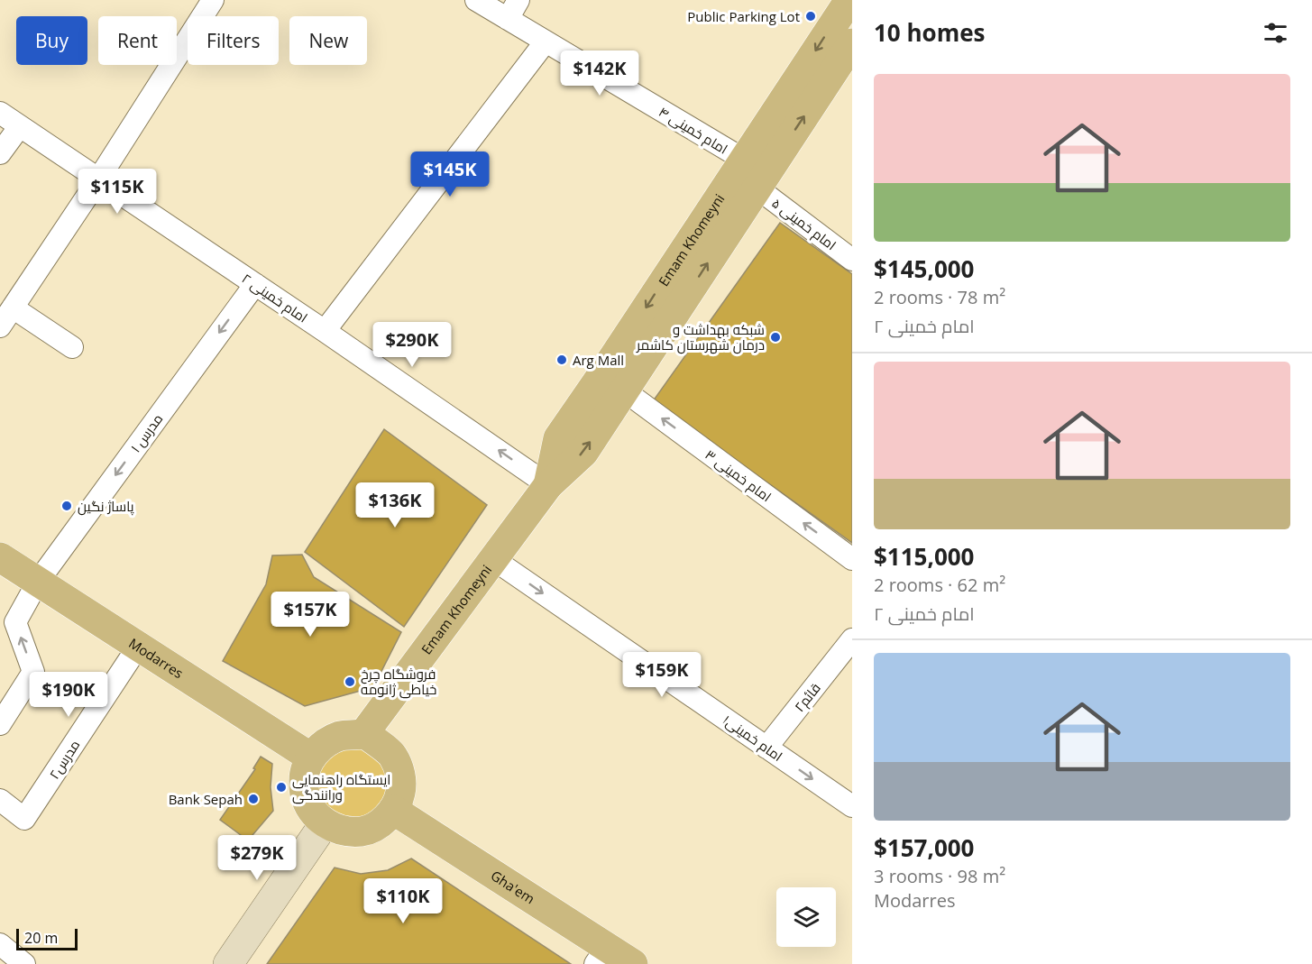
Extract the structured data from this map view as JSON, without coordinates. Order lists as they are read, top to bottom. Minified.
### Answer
{"streets":{"main road":["Emam Khomeyni","Modarres","Gha'em"],"street":["امام خمینی ۴","امام خمینی ۵","امام خمینی ۲","مدرس ۱","امام خمینی ۳","قائم۲","امام خمینی۱","مدرس۲"]},"crossings":[["امام خمینی ۴","Emam Khomeyni"],["امام خمینی ۵","Emam Khomeyni"],["Emam Khomeyni","امام خمینی ۲"],["Emam Khomeyni","امام خمینی ۳"],["Emam Khomeyni","Modarres"],["Emam Khomeyni","امام خمینی۱"],["Emam Khomeyni","Gha'em"],["امام خمینی ۲","مدرس ۱"],["مدرس ۱","Modarres"],["Modarres","مدرس۲"],["Modarres","Gha'em"],["قائم۲","امام خمینی۱"]],"one_way":["امام خمینی ۲","امام خمینی ۳","امام خمینی۱"],"places":["Public Parking Lot","شبکه بهداشت و درمان شهرستان کاشمر","Arg Mall","پاساژ نگین","فروشگاه چرخ خیاطی ژانومه","ایستگاه راهنمایی ورانندگی","Bank Sepah"],"scale_bar":"20 m","page":{"heading":"10 homes","chip":["Buy","Rent","Filters","New"],"price":["$142K","$145K","$115K","$290K","$136K","$157K","$159K","$190K","$279K","$110K"],"list":[{"name":"$145,000","note":"2 rooms · 78 m² · امام خمینی ۲"},{"name":"$115,000","note":"2 rooms · 62 m² · امام خمینی ۲"},{"name":"$157,000","note":"3 rooms · 98 m² · Modarres"}],"scale":"20 m"}}
